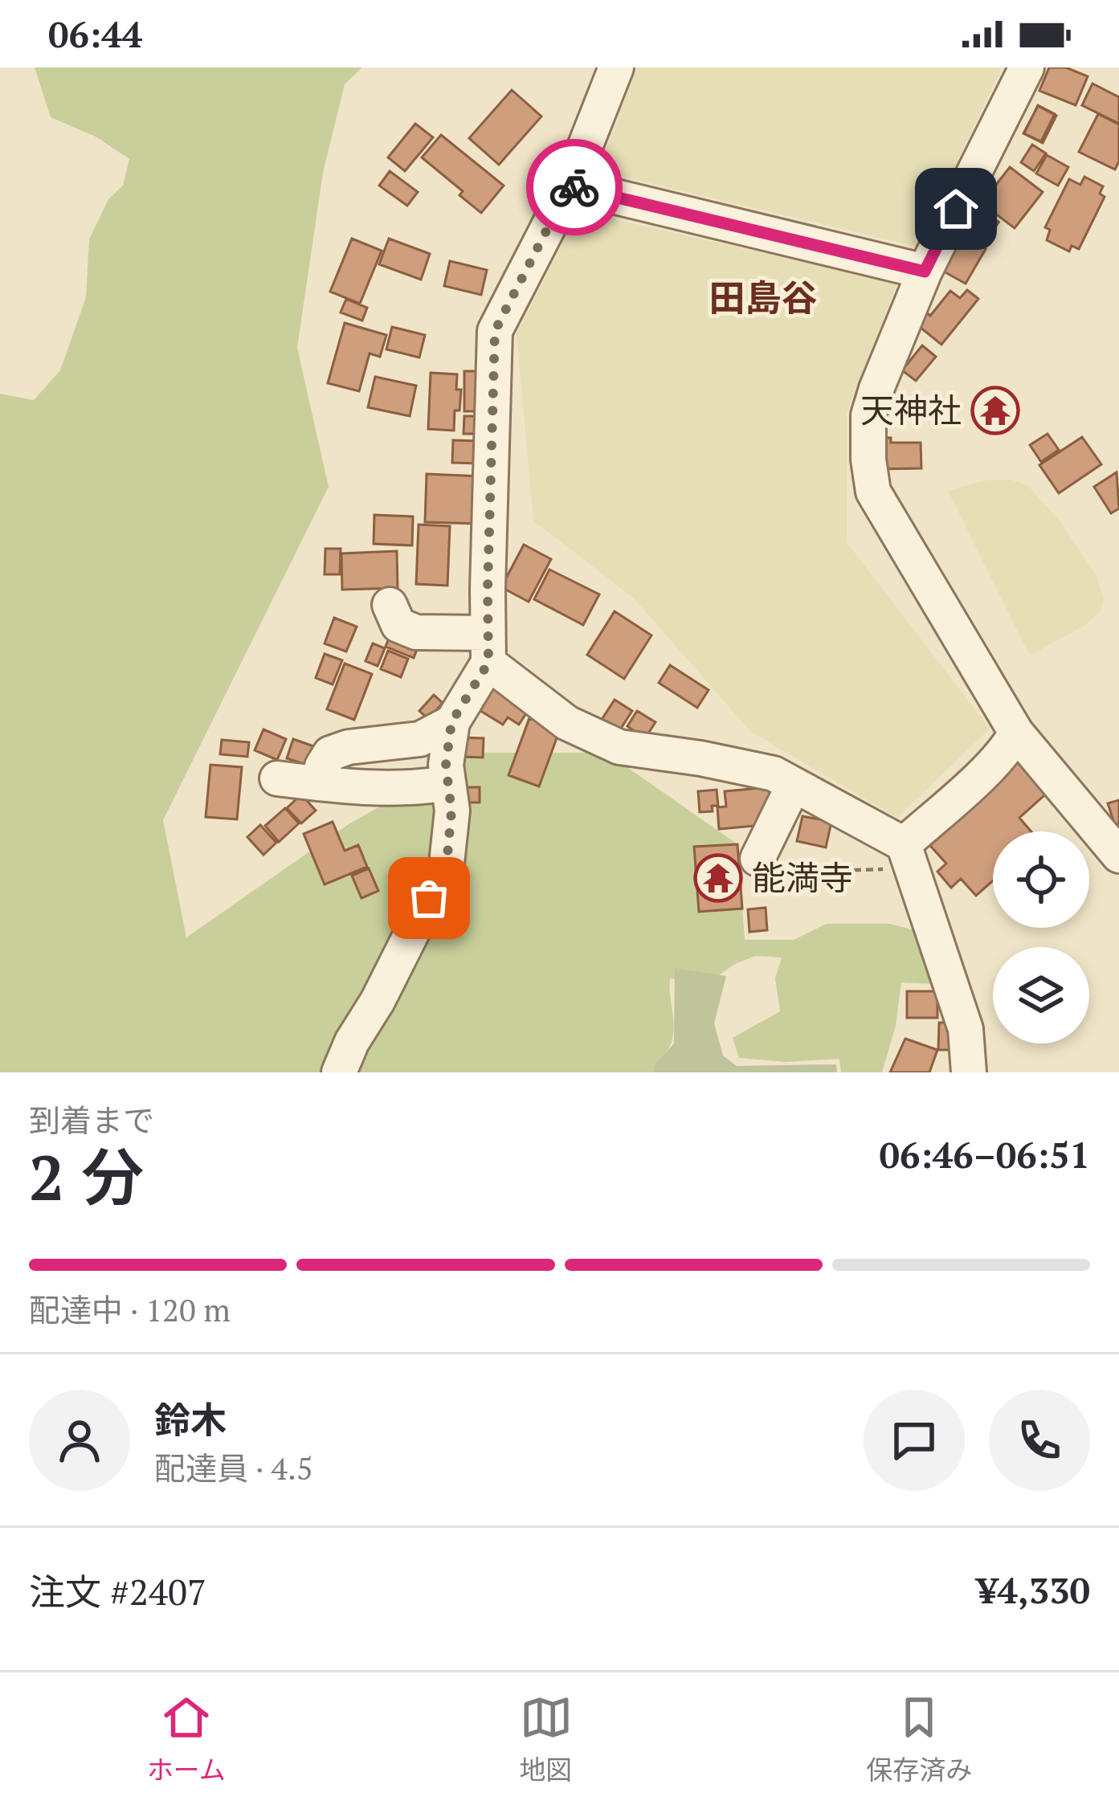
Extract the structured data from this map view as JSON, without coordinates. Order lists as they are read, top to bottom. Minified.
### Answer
{"districts":["田島谷"],"places":{"temple":["天神社","能満寺"]},"page":{"status":"06:44","heading":["2 分","到着まで","06:46–06:51"],"panel":["鈴木","配達員 · 4.5","注文 #2407","¥4,330"],"bar":"配達中 · 120 m","tabs":["ホーム","地図","保存済み"]}}
